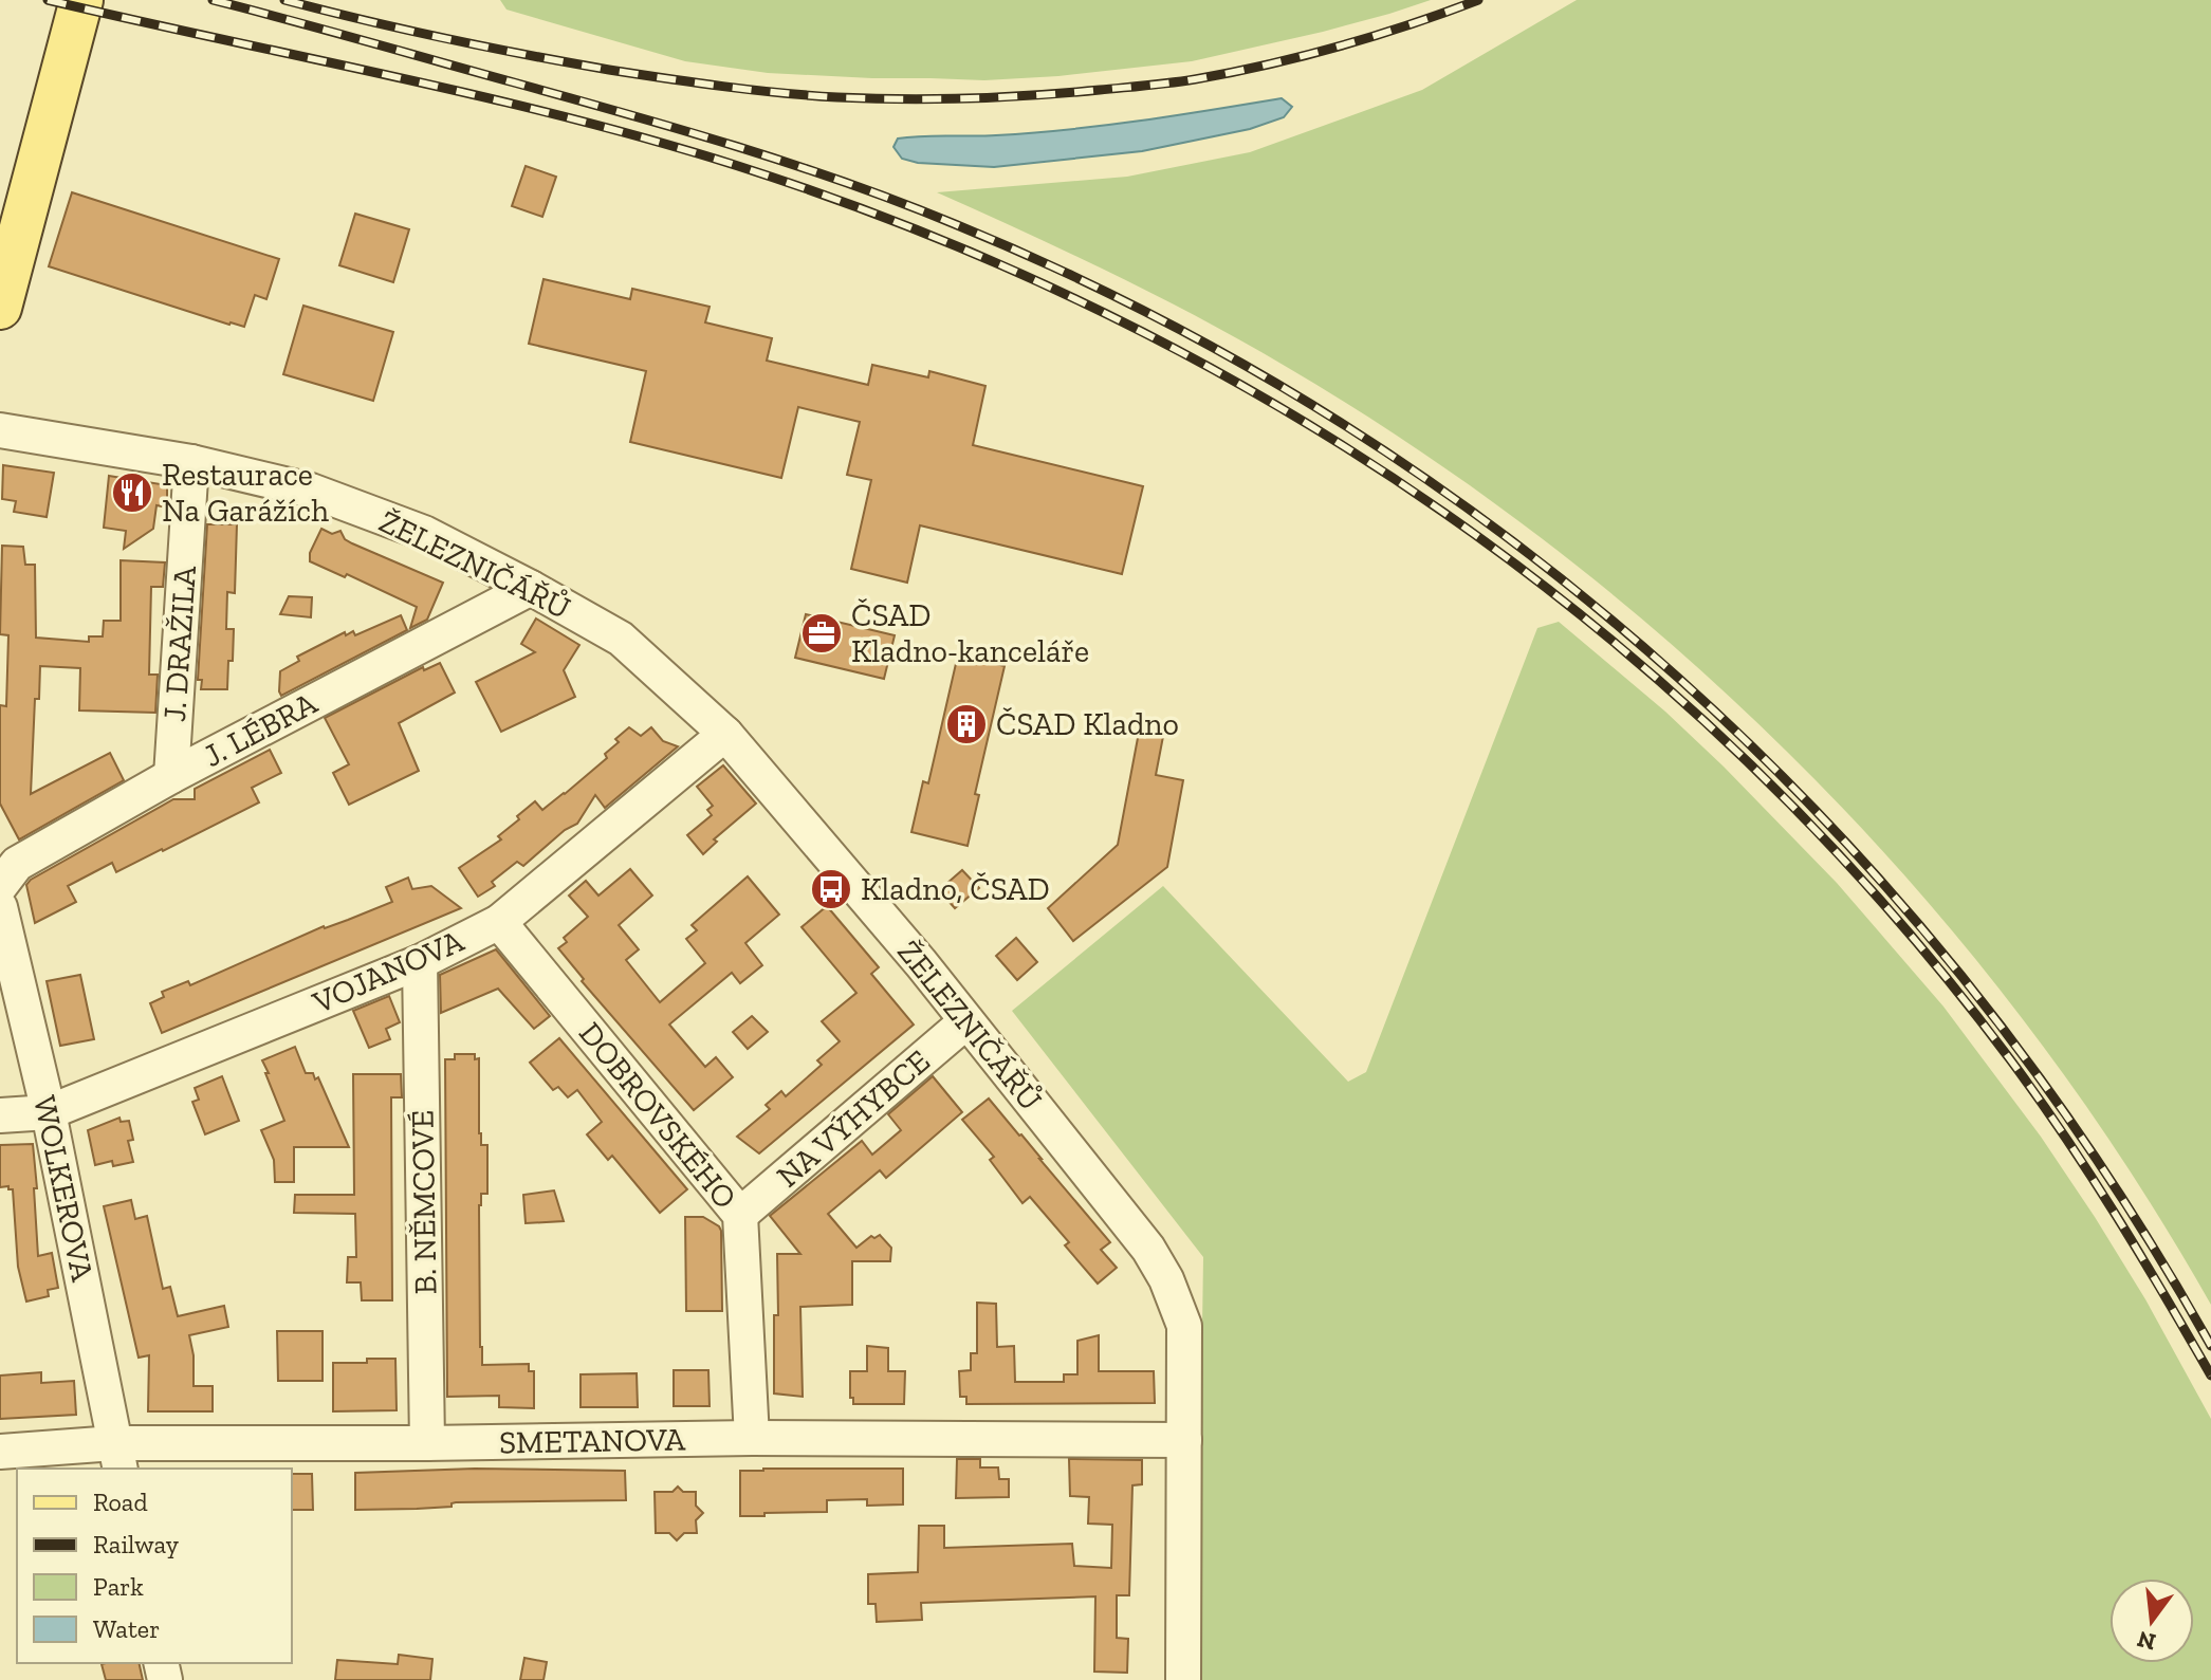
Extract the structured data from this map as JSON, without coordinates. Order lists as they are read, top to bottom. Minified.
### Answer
{"streets":{"street":["ŽELEZNIČÁŘŮ","J. DRAŽILA","J. LÉBRA","VOJANOVA","DOBROVSKÉHO","NA VÝHYBCE","WOLKEROVA","B. NĚMCOVÉ","SMETANOVA"]},"crossings":[["ŽELEZNIČÁŘŮ","J. DRAŽILA"],["ŽELEZNIČÁŘŮ","J. LÉBRA"],["ŽELEZNIČÁŘŮ","VOJANOVA"],["ŽELEZNIČÁŘŮ","NA VÝHYBCE"],["ŽELEZNIČÁŘŮ","SMETANOVA"],["J. DRAŽILA","J. LÉBRA"],["VOJANOVA","DOBROVSKÉHO"],["VOJANOVA","WOLKEROVA"],["VOJANOVA","B. NĚMCOVÉ"],["DOBROVSKÉHO","NA VÝHYBCE"],["DOBROVSKÉHO","SMETANOVA"],["WOLKEROVA","SMETANOVA"],["B. NĚMCOVÉ","SMETANOVA"]],"places":{"restaurant":["Restaurace Na Garážích"],"office":["ČSAD Kladno-kanceláře"],"building":["ČSAD Kladno"],"bus stop":["Kladno, ČSAD"]},"legend":["Road","Railway","Park","Water"],"north":"bottom"}
